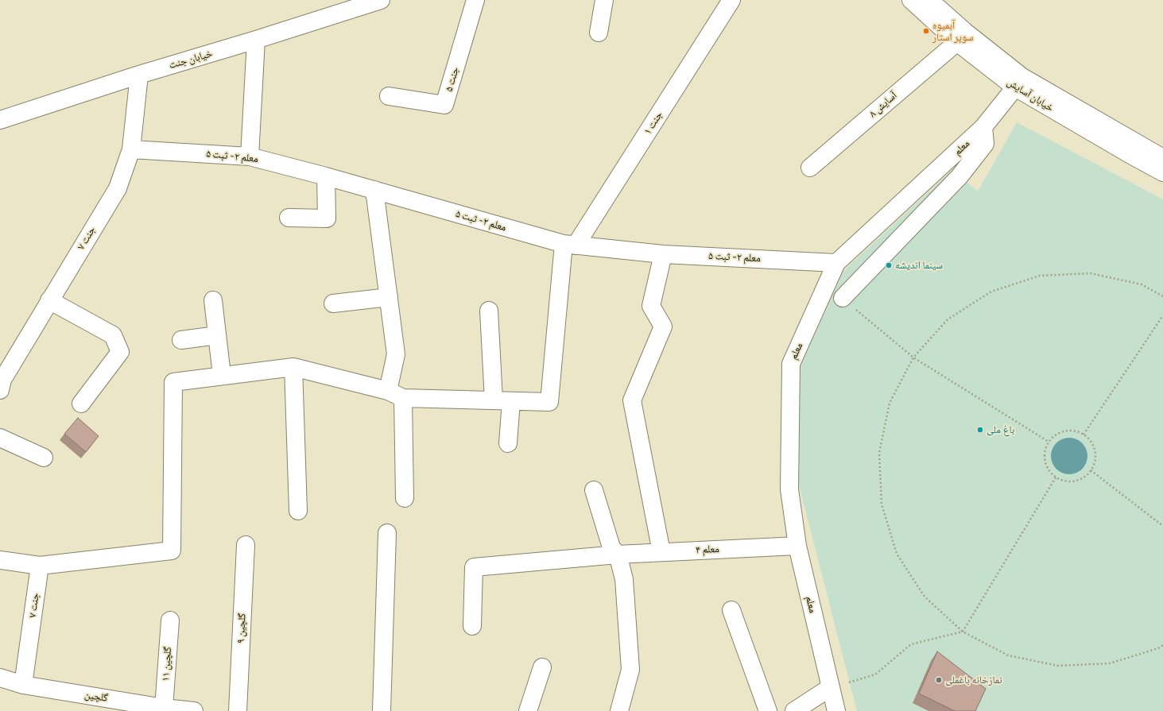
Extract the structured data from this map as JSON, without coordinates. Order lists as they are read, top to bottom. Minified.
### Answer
{"streets":{"street":["خیابان جنت","جنت ۵","خیابان آسایش","آسایش ۸","جنت ۱","معلم","معلم ۲- ثبت ۵","جنت ۷","معلم ۴","گلچین ۹","گلچین ۱۱","گلچین"]},"crossings":[["خیابان جنت","جنت ۷"],["خیابان آسایش","آسایش ۸"],["خیابان آسایش","معلم"],["جنت ۱","معلم ۲- ثبت ۵"],["معلم","معلم ۲- ثبت ۵"],["معلم","معلم ۴"],["معلم ۲- ثبت ۵","جنت ۷"],["جنت ۷","گلچین"],["گلچین ۱۱","گلچین"]],"places":["آبمیوه سوپر استار","سینما اندیشه","باغ ملی","نمازخانه باغملی"]}
